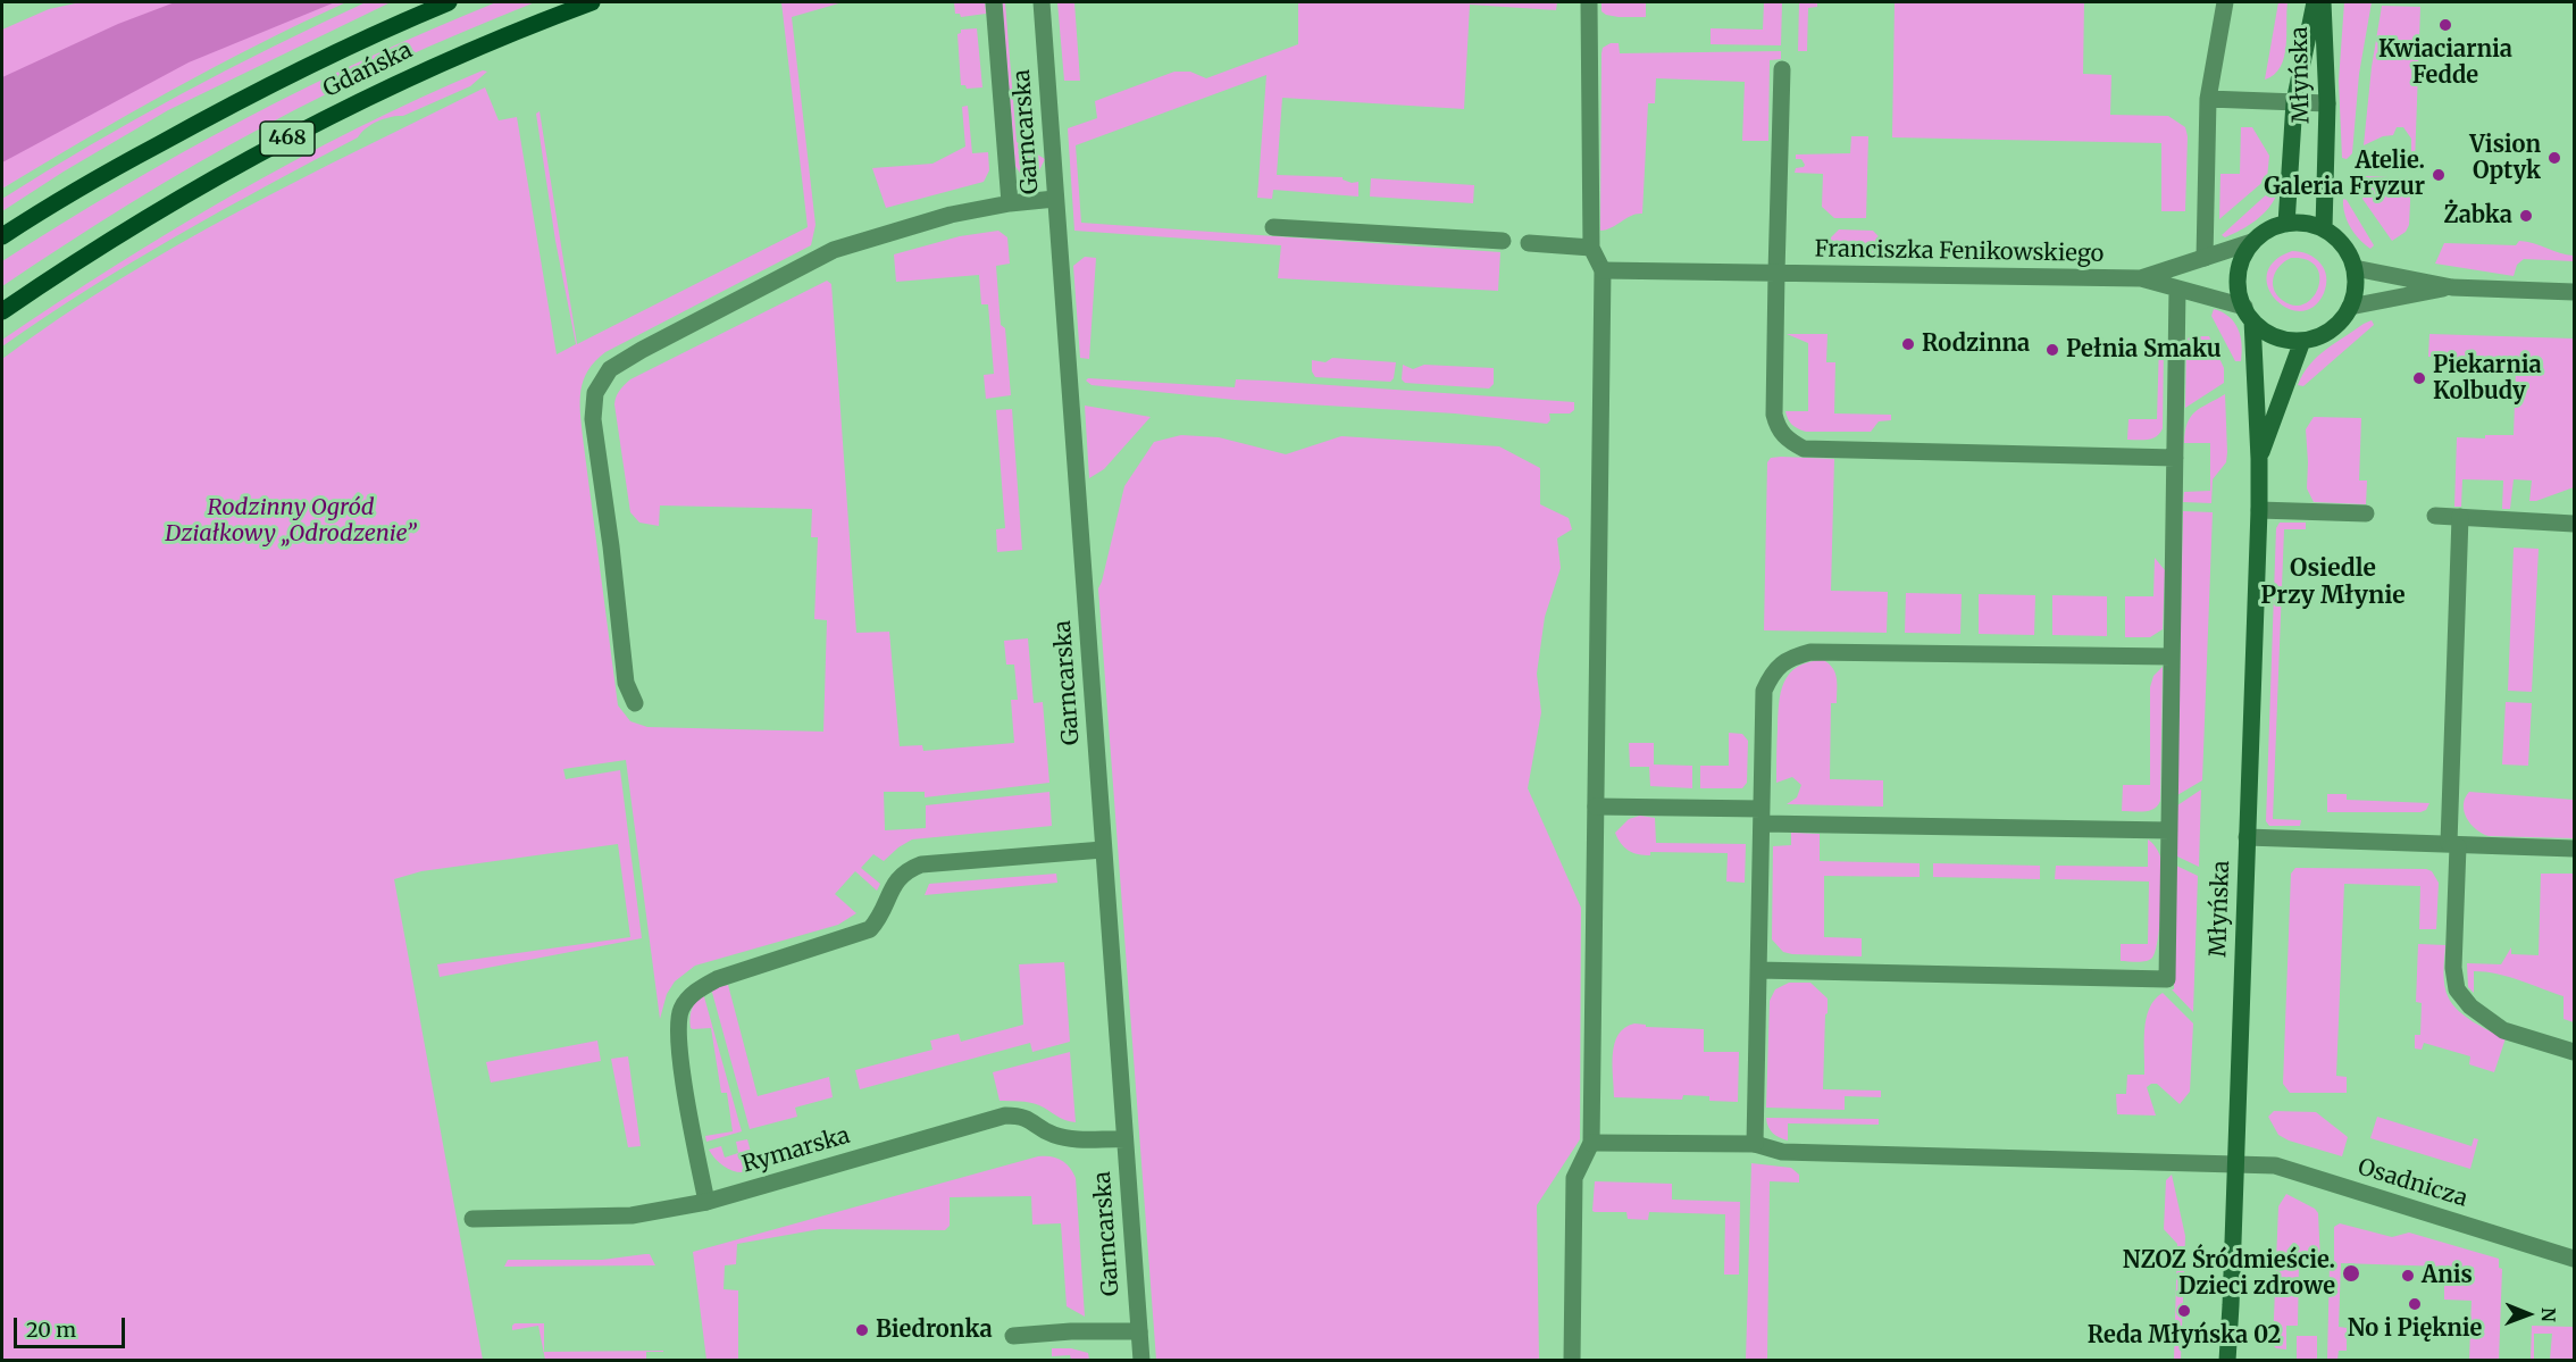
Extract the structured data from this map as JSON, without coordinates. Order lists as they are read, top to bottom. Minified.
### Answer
{"streets":{"main road":["Gdańska","468"],"street":["Młyńska","Garncarska","Franciszka Fenikowskiego","Rymarska","Osadnicza"]},"crossings":[["Młyńska","Franciszka Fenikowskiego"],["Młyńska","Osadnicza"],["Garncarska","Rymarska"]],"districts":["Osiedle Przy Młynie"],"parks":["Rodzinny Ogród Działkowy „Odrodzenie”"],"places":["Kwiaciarnia Fedde","Vision Optyk","Atelie. Galeria Fryzur","Żabka","Rodzinna","Pełnia Smaku","Piekarnia Kolbudy","NZOZ Śródmieście. Dzieci zdrowe","Anis","No i Pięknie","Reda Młyńska 02","Biedronka"],"scale_bar":"20 m","north":"right"}
